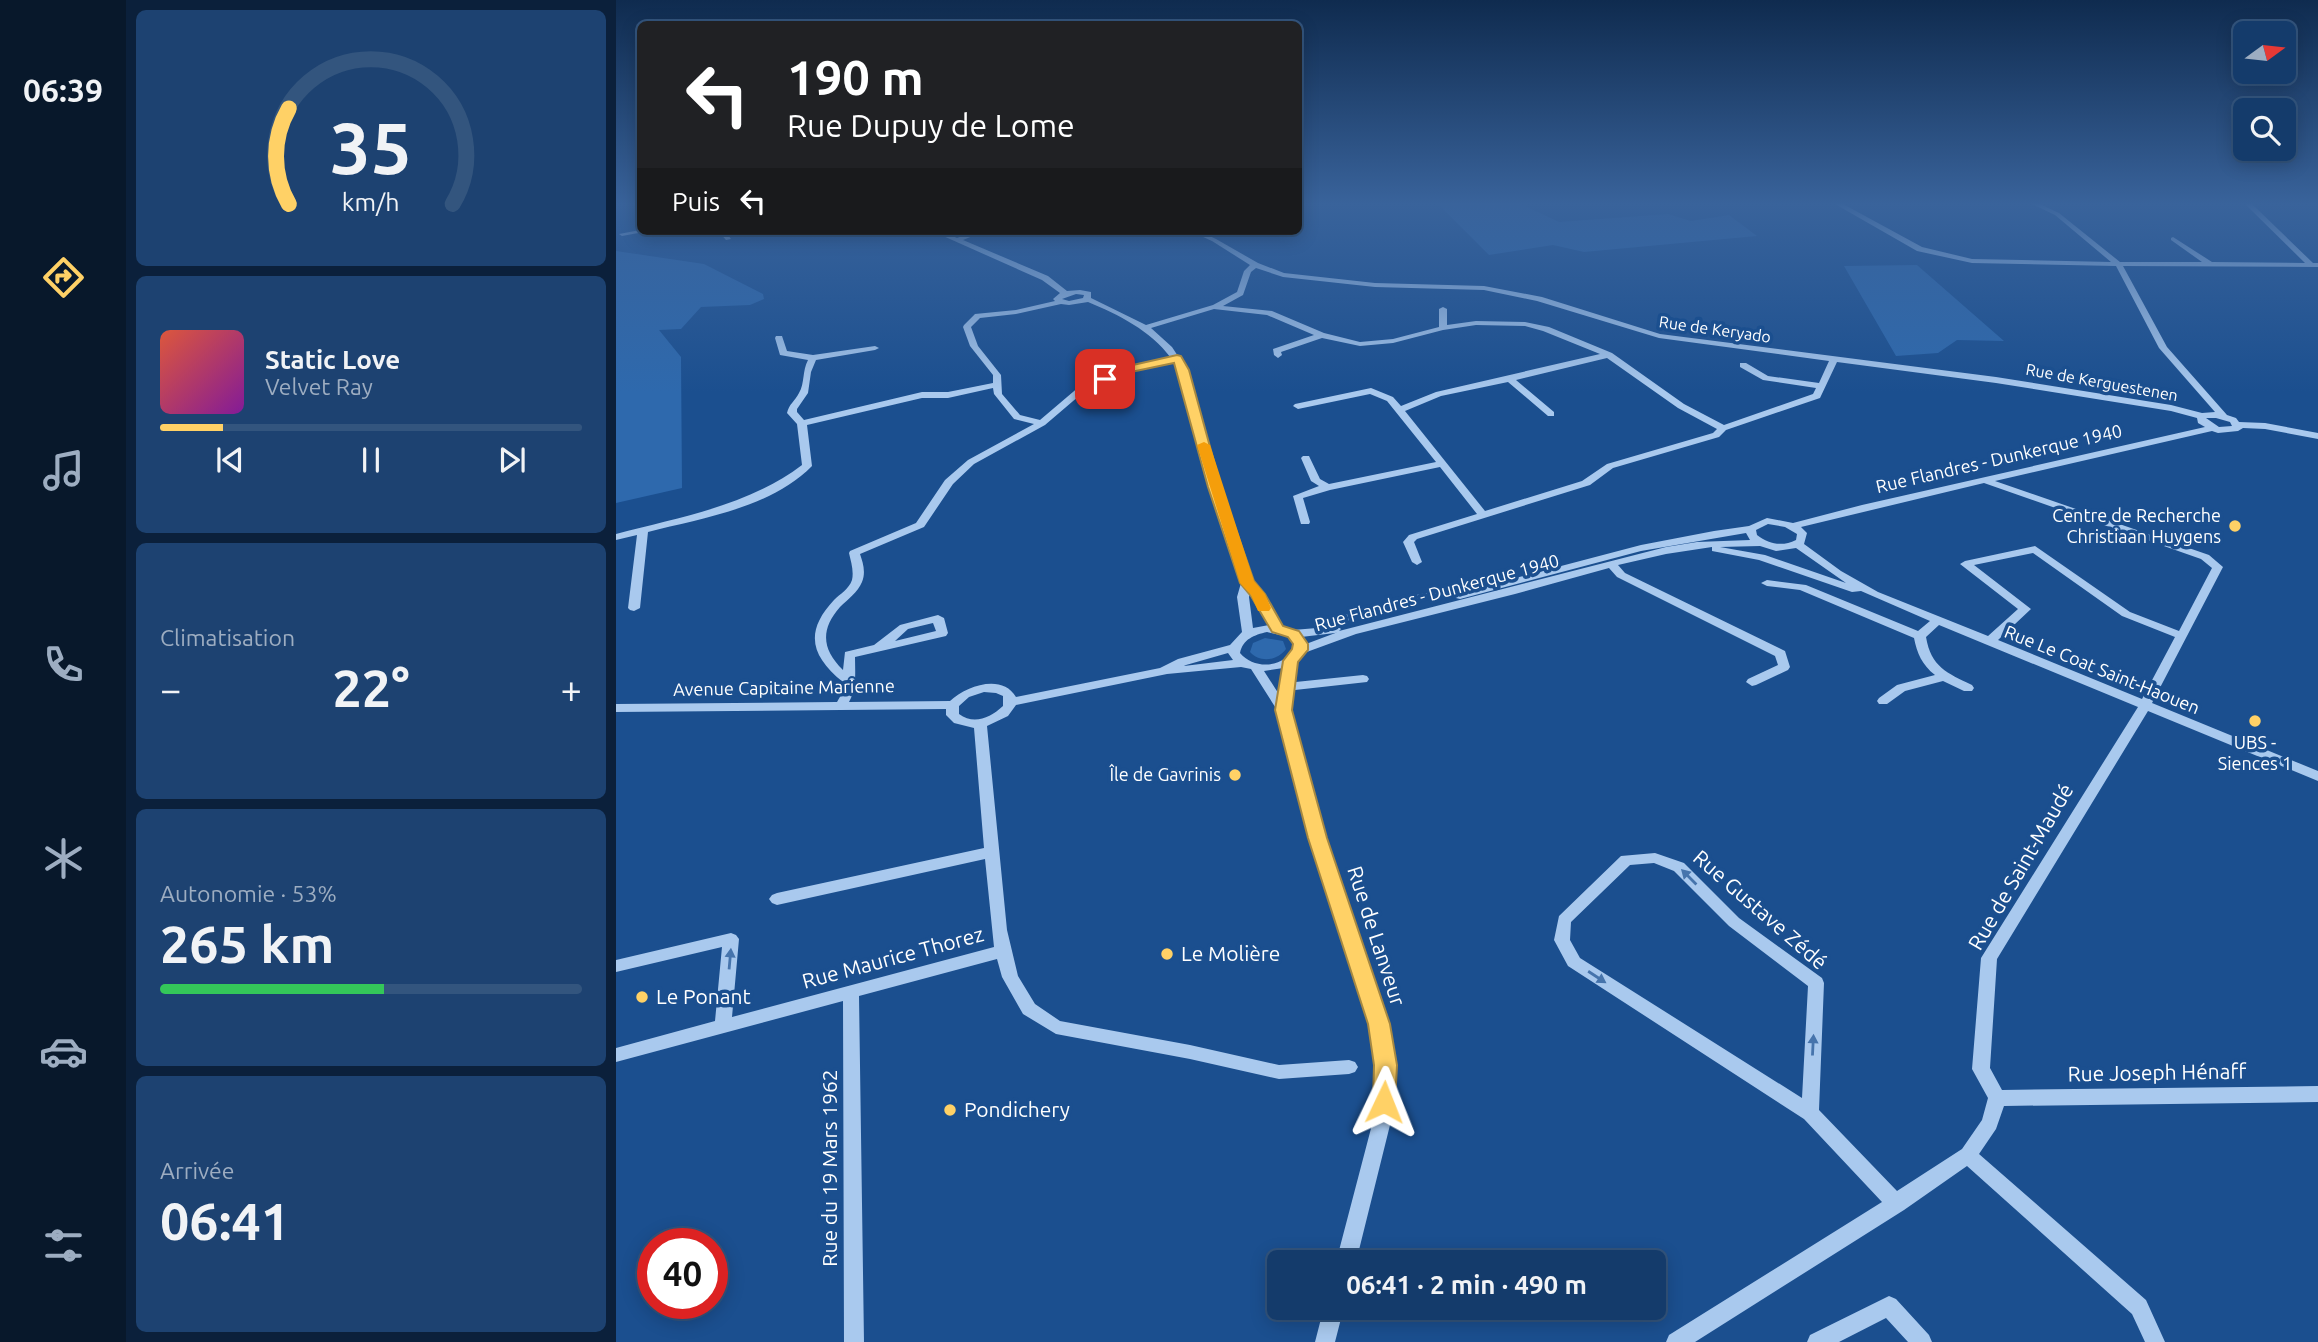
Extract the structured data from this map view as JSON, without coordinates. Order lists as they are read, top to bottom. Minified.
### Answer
{"streets":{"street":["Rue de Keryado","Rue de Kerguestenen","Rue Flandres - Dunkerque 1940","Rue Le Coat Saint-Haouen","Avenue Capitaine Marienne","Rue de Saint-Maudé","Rue Gustave Zédé","Rue de Lanveur","Rue Maurice Thorez","Rue Joseph Hénaff","Rue du 19 Mars 1962"]},"crossings":[["Rue de Keryado","Rue de Kerguestenen"],["Rue Flandres - Dunkerque 1940","Rue Le Coat Saint-Haouen"],["Rue Flandres - Dunkerque 1940","Rue de Saint-Maudé"],["Rue Flandres - Dunkerque 1940","Rue de Lanveur"],["Rue Le Coat Saint-Haouen","Rue de Saint-Maudé"],["Rue de Saint-Maudé","Rue Joseph Hénaff"],["Rue Maurice Thorez","Rue du 19 Mars 1962"]],"places":["Centre de Recherche Christiaan Huygens","UBS - Siences 1","Île de Gavrinis","Le Molière","Le Ponant","Pondichery"],"north":"right","page":{"tabs":"06:39","turn":["190 m","Rue Dupuy de Lome"],"then":"Puis","song":["Static Love","Velvet Ray"],"tile":["Climatisation",["Autonomie · 53%","265 km"],["Arrivée","06:41"]],"heat":["−","22°","+"],"limit":"40","trip":"06:41 · 2 min · 490 m","gauge":["35","km/h"]}}
